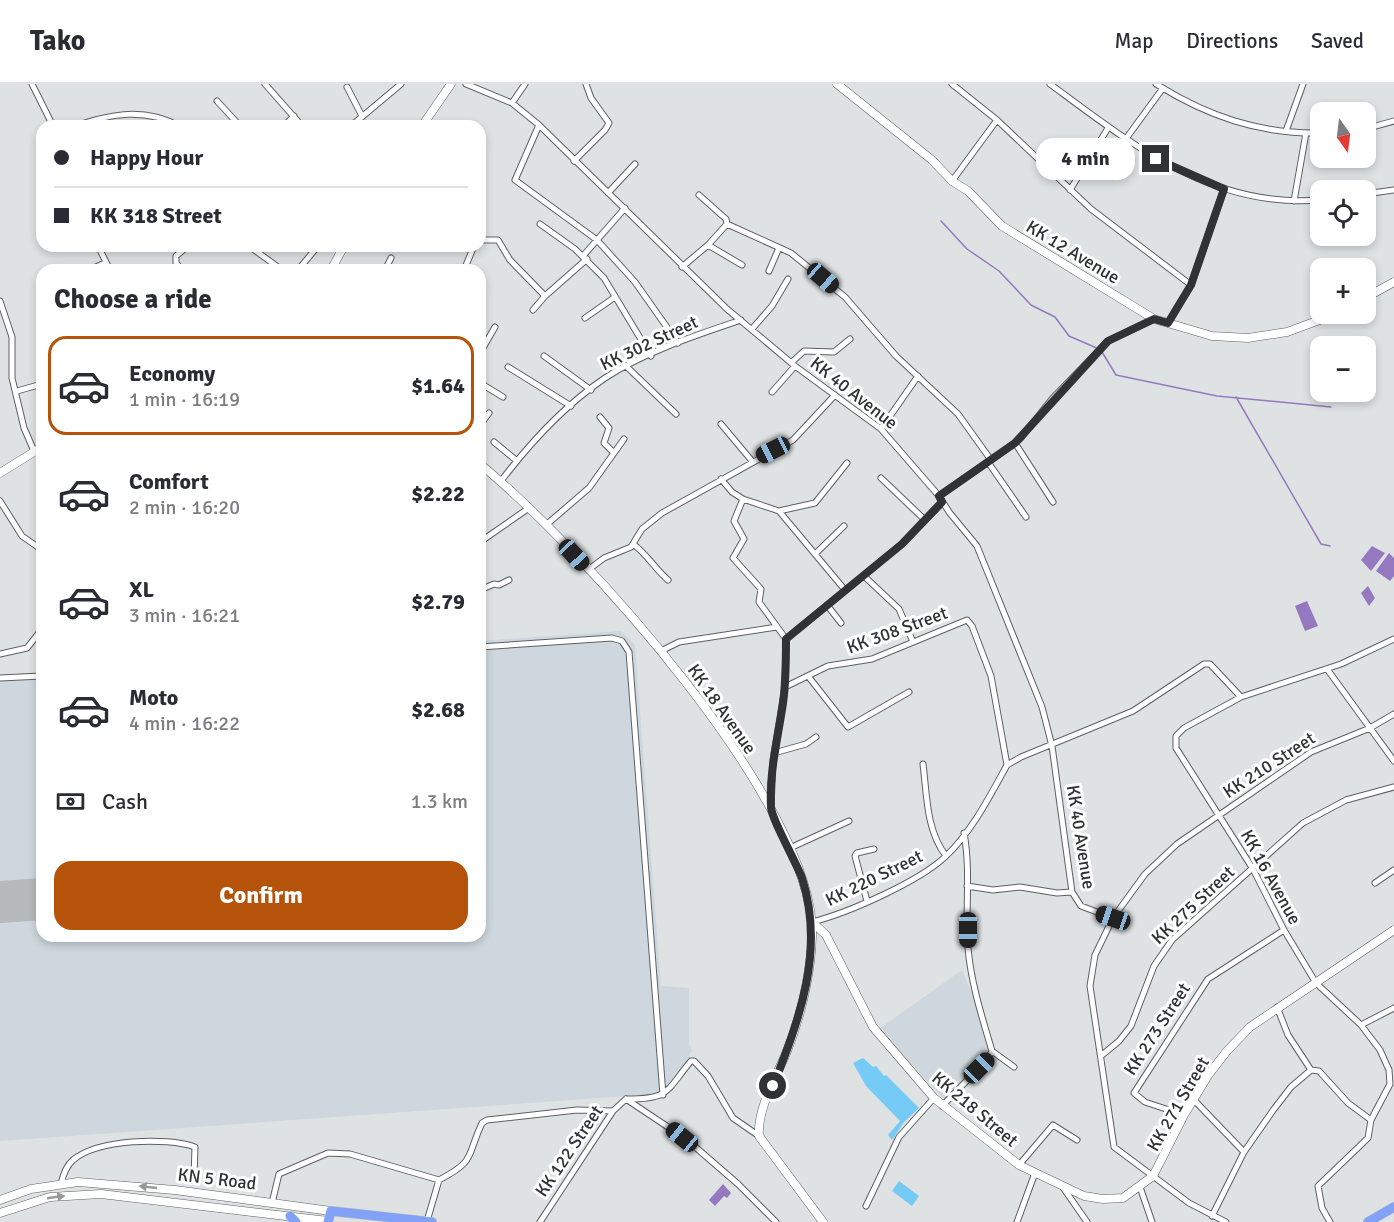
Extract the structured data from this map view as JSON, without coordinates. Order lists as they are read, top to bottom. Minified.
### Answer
{"streets":{"highway":["KN 5 Road"],"main road":["KK 12 Avenue","KK 18 Avenue","KK 271 Street","KK 218 Street"],"street":["KK 302 Street","KK 40 Avenue","KK 308 Street","KK 210 Street","KK 16 Avenue","KK 220 Street","KK 275 Street","KK 273 Street","KK 122 Street"]},"crossings":[["KK 302 Street","KK 40 Avenue"],["KK 302 Street","KK 18 Avenue"],["KK 40 Avenue","KK 210 Street"],["KK 308 Street","KK 220 Street"],["KK 18 Avenue","KK 220 Street"],["KK 18 Avenue","KK 218 Street"],["KK 210 Street","KK 16 Avenue"],["KK 210 Street","KK 275 Street"],["KK 210 Street","KK 271 Street"],["KK 210 Street","KK 218 Street"],["KK 16 Avenue","KK 275 Street"],["KK 16 Avenue","KK 273 Street"],["KK 16 Avenue","KK 271 Street"],["KK 220 Street","KK 218 Street"],["KK 273 Street","KK 271 Street"],["KK 271 Street","KK 218 Street"]],"north":"bottom","page":{"header":"Tako","nav":["Map","Directions","Saved"],"map_buttons":["+","−"],"banner":["Happy Hour","KK 318 Street"],"bubble":"4 min","heading":"Choose a ride","list":[{"name":"Economy","note":"1 min · 16:19","value":"$1.64"},{"name":"Comfort","note":"2 min · 16:20","value":"$2.22"},{"name":"XL","note":"3 min · 16:21","value":"$2.79"},{"name":"Moto","note":"4 min · 16:22","value":"$2.68"}],"pay":["Cash","1.3 km"],"buttons":"Confirm"}}
